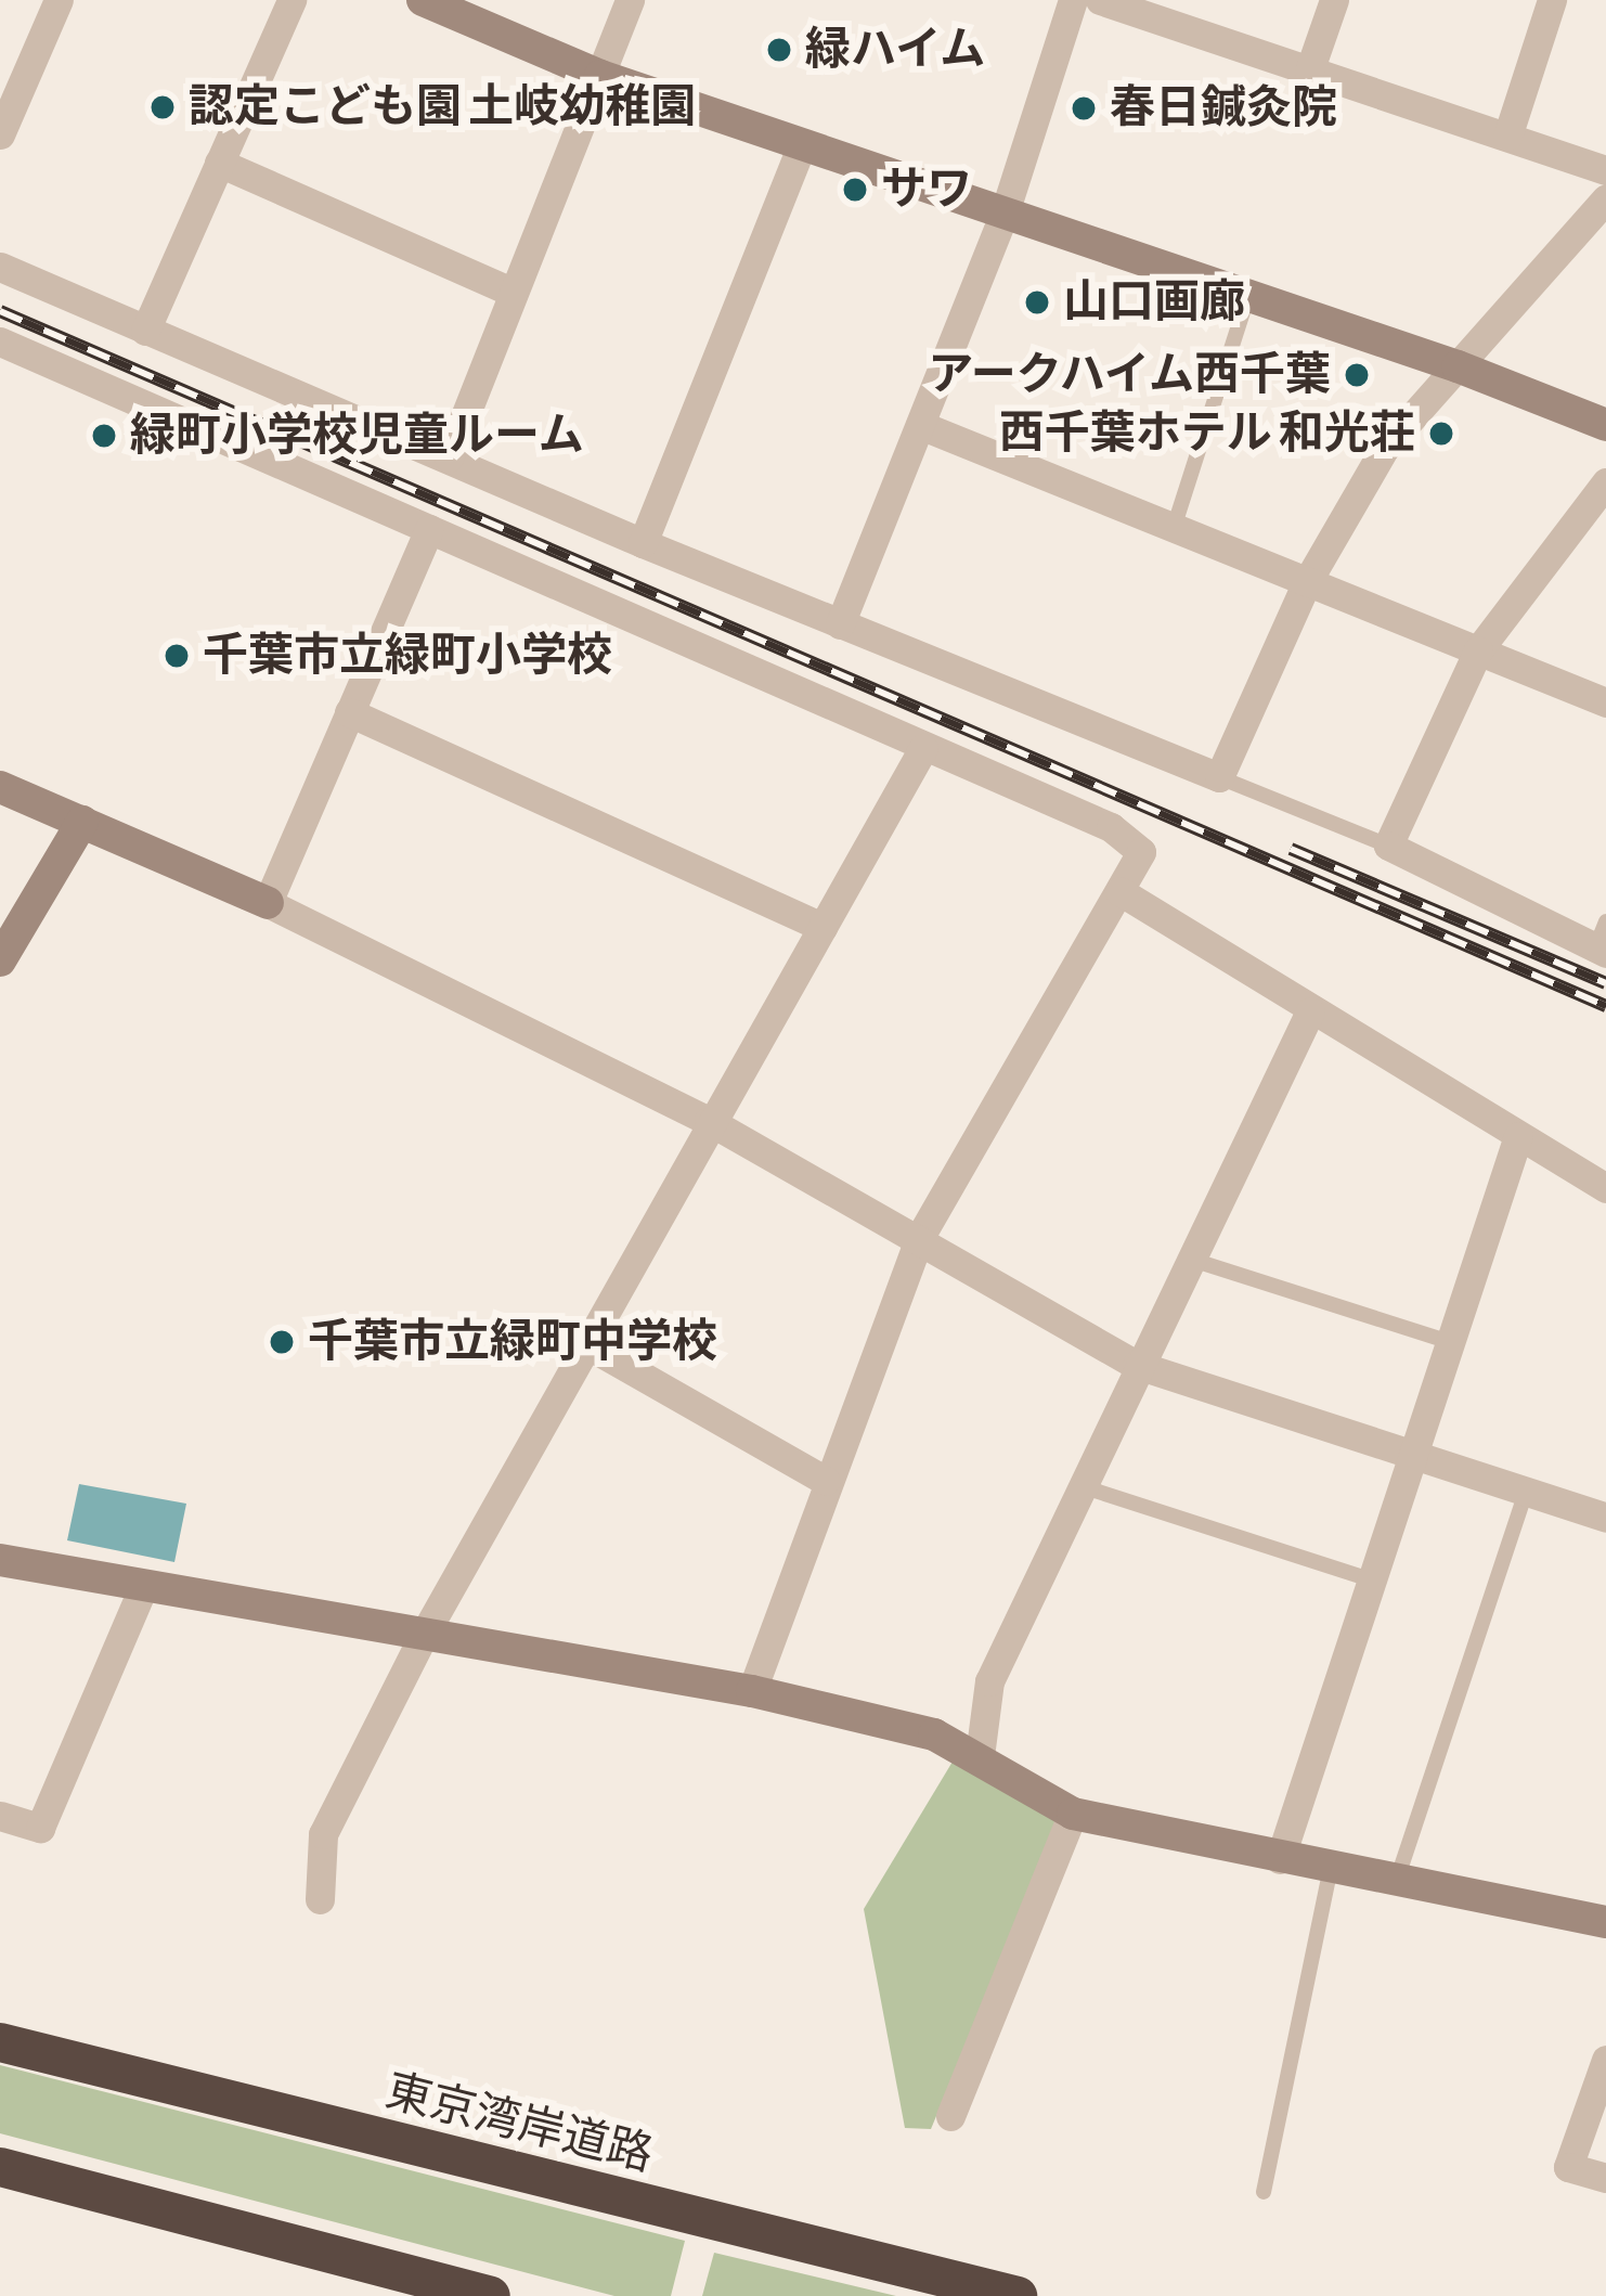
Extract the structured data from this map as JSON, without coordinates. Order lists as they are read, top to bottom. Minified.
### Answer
{"streets":{"highway":["東京湾岸道路"]},"places":["緑ハイム","認定こども園 土岐幼稚園","春日鍼灸院","サワ","山口画廊","アークハイム西千葉","西千葉ホテル 和光荘","緑町小学校児童ルーム","千葉市立緑町小学校","千葉市立緑町中学校"]}
